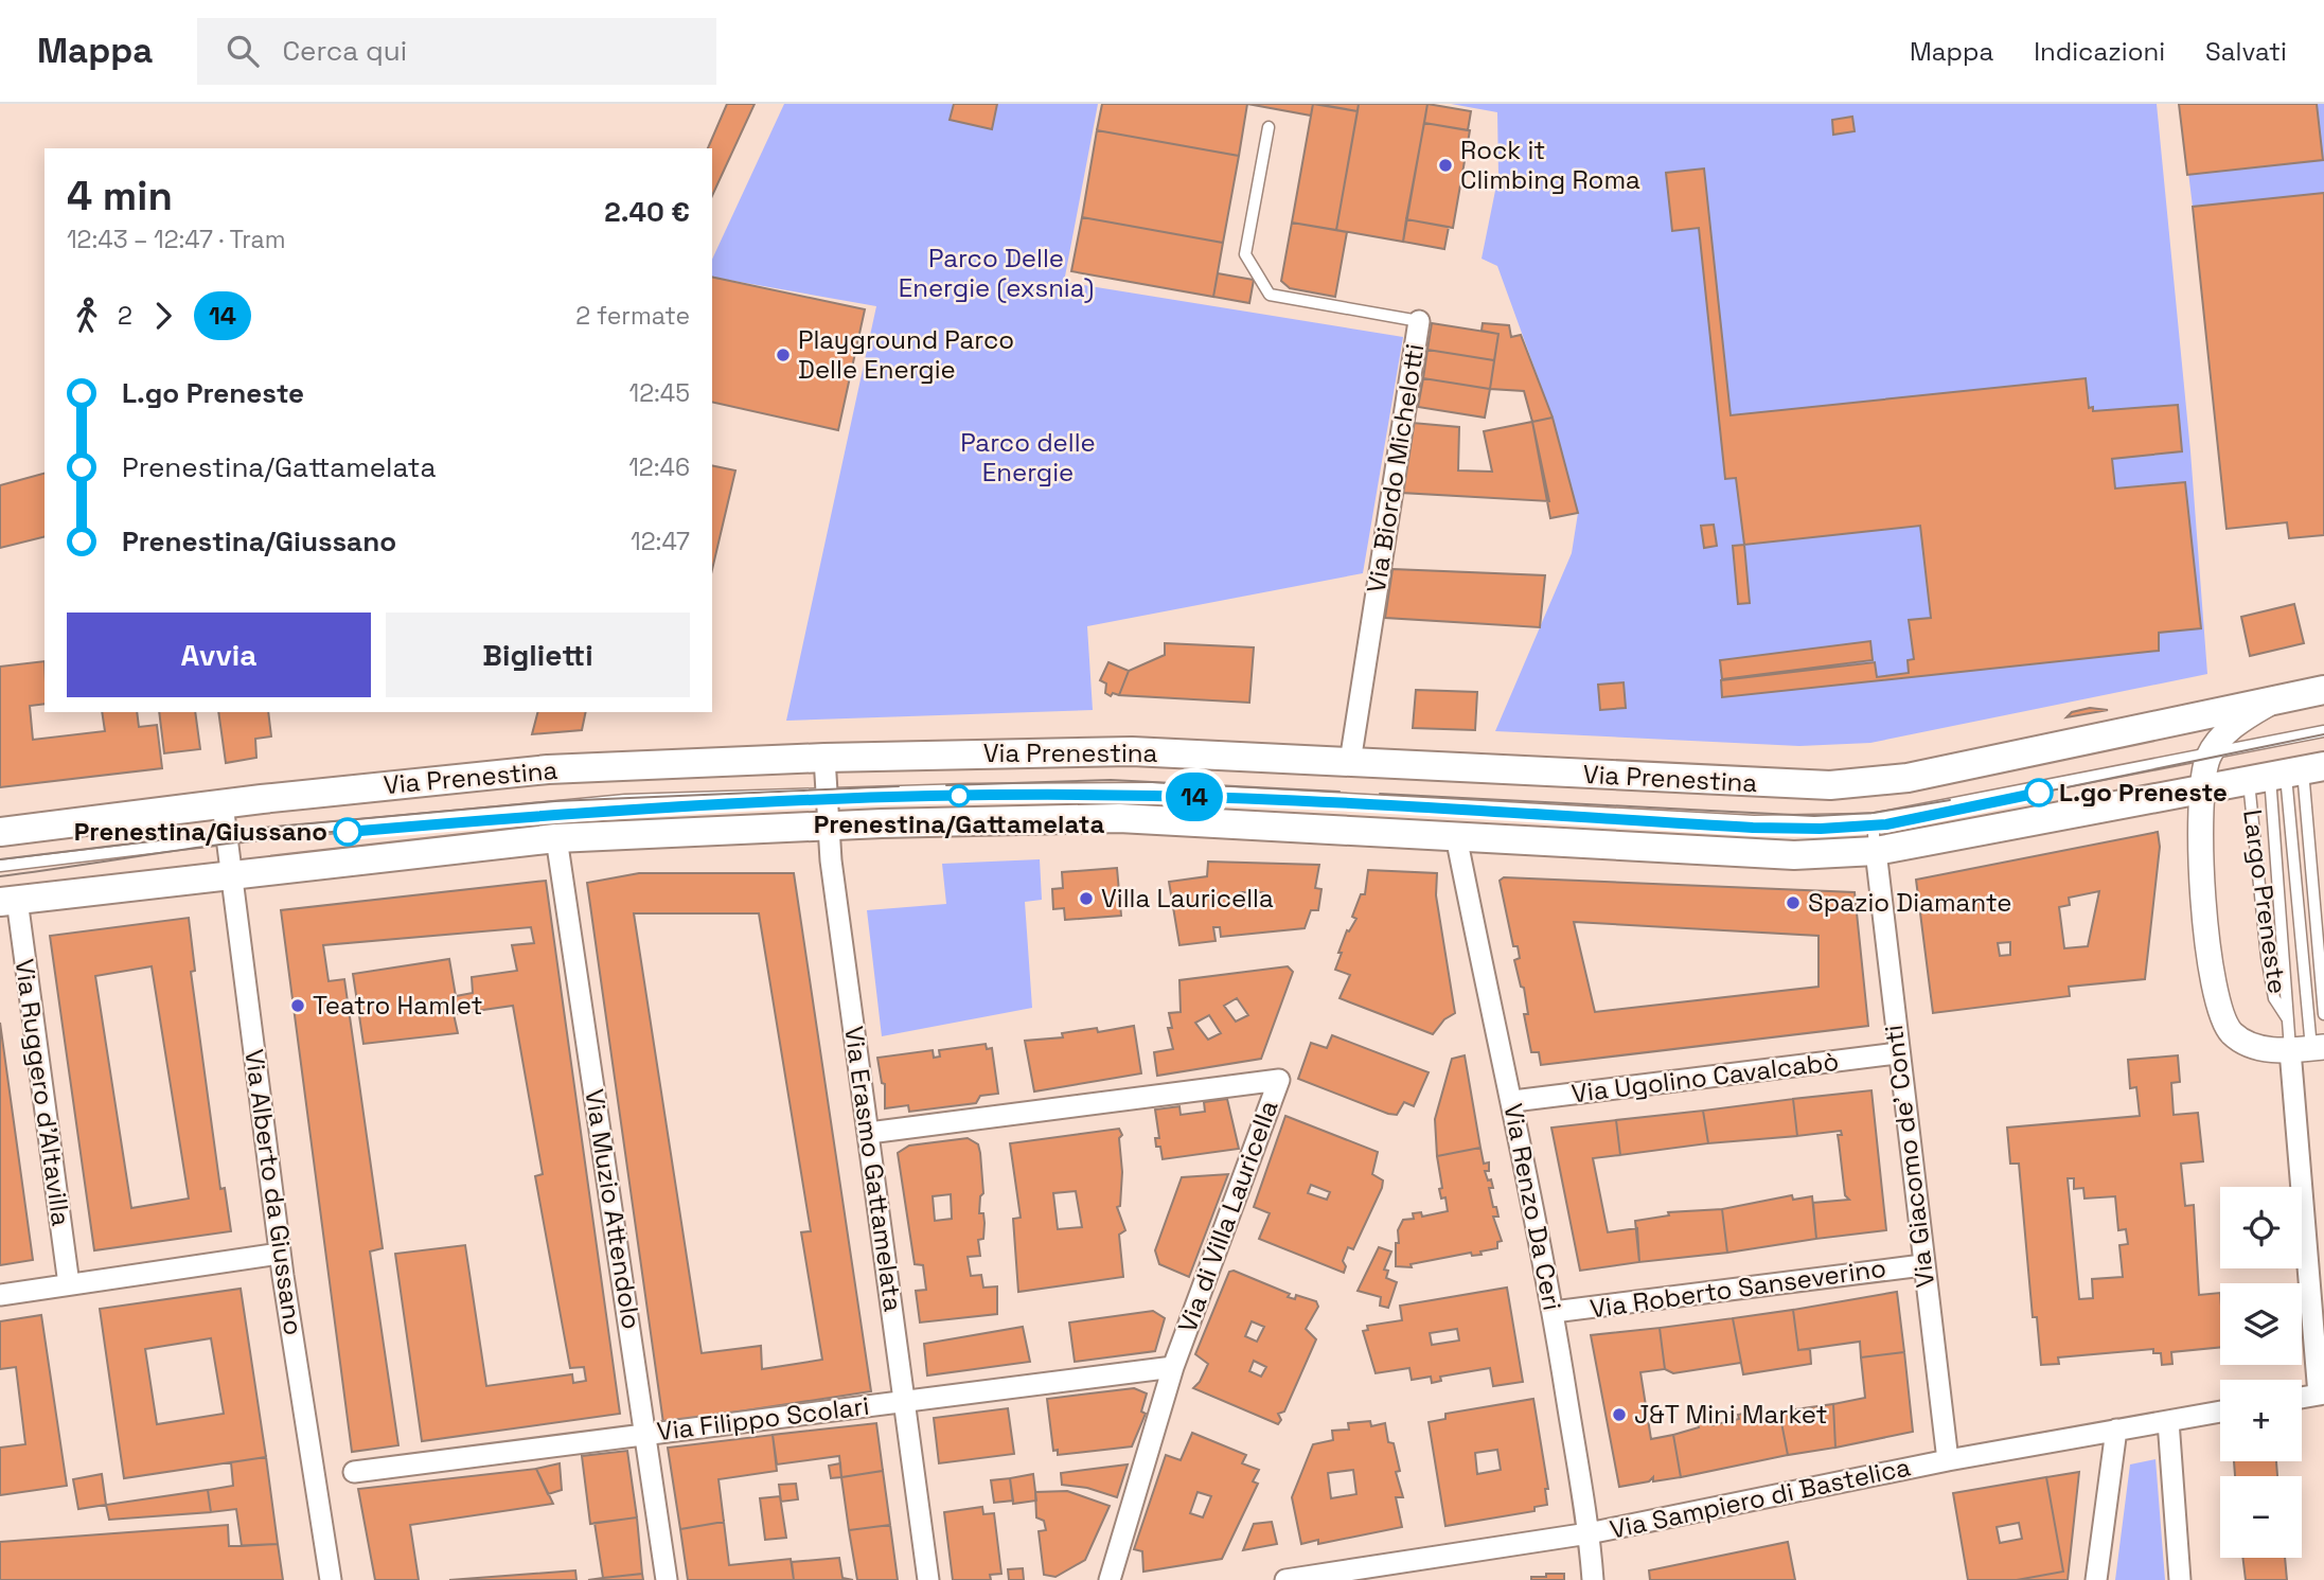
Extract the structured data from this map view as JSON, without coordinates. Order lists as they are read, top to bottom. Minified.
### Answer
{"streets":{"main road":["Via Prenestina","Largo Preneste"],"street":["Via Biordo Michelotti","Via Ugolino Cavalcabò","Via Ruggero d'Altavilla","Via Giacomo de' Conti","Via Erasmo Gattamelata","Via Alberto da Giussano","Via Renzo Da Ceri","Via Muzio Attendolo","Via di Villa Lauricella","Via Roberto Sanseverino","Via Filippo Scolari","Via Sampiero di Bastelica"]},"crossings":[["Via Biordo Michelotti","Via Prenestina"],["Via Prenestina","Largo Preneste"],["Via Prenestina","Via Erasmo Gattamelata"],["Via Prenestina","Via Alberto da Giussano"],["Largo Preneste","Via Giacomo de' Conti"],["Via Ugolino Cavalcabò","Via Giacomo de' Conti"],["Via Ugolino Cavalcabò","Via Renzo Da Ceri"],["Via Giacomo de' Conti","Via Roberto Sanseverino"],["Via Giacomo de' Conti","Via Sampiero di Bastelica"],["Via Erasmo Gattamelata","Via di Villa Lauricella"],["Via Erasmo Gattamelata","Via Filippo Scolari"],["Via Renzo Da Ceri","Via Roberto Sanseverino"],["Via Renzo Da Ceri","Via Sampiero di Bastelica"],["Via Muzio Attendolo","Via Filippo Scolari"],["Via di Villa Lauricella","Via Filippo Scolari"]],"parks":["Parco Delle Energie (exsnia)","Parco delle Energie"],"places":["Rock it Climbing Roma","Playground Parco Delle Energie","L.go Preneste","Prenestina/Gattamelata","Prenestina/Giussano","Villa Lauricella","Spazio Diamante","Teatro Hamlet","J&T Mini Market"],"lines":["tram line 14"],"page":{"header":"Mappa","search":"Cerca qui","nav":["Mappa","Indicazioni","Salvati"],"on_map":"14","heading":["4 min","12:43 – 12:47 · Tram","2.40 €"],"legs":["2","14","2 fermate"],"list":[{"name":"L.go Preneste","value":"12:45"},{"name":"Prenestina/Gattamelata","value":"12:46"},{"name":"Prenestina/Giussano","value":"12:47"}],"buttons":["Avvia","Biglietti"],"map_buttons":["+","−"]}}
